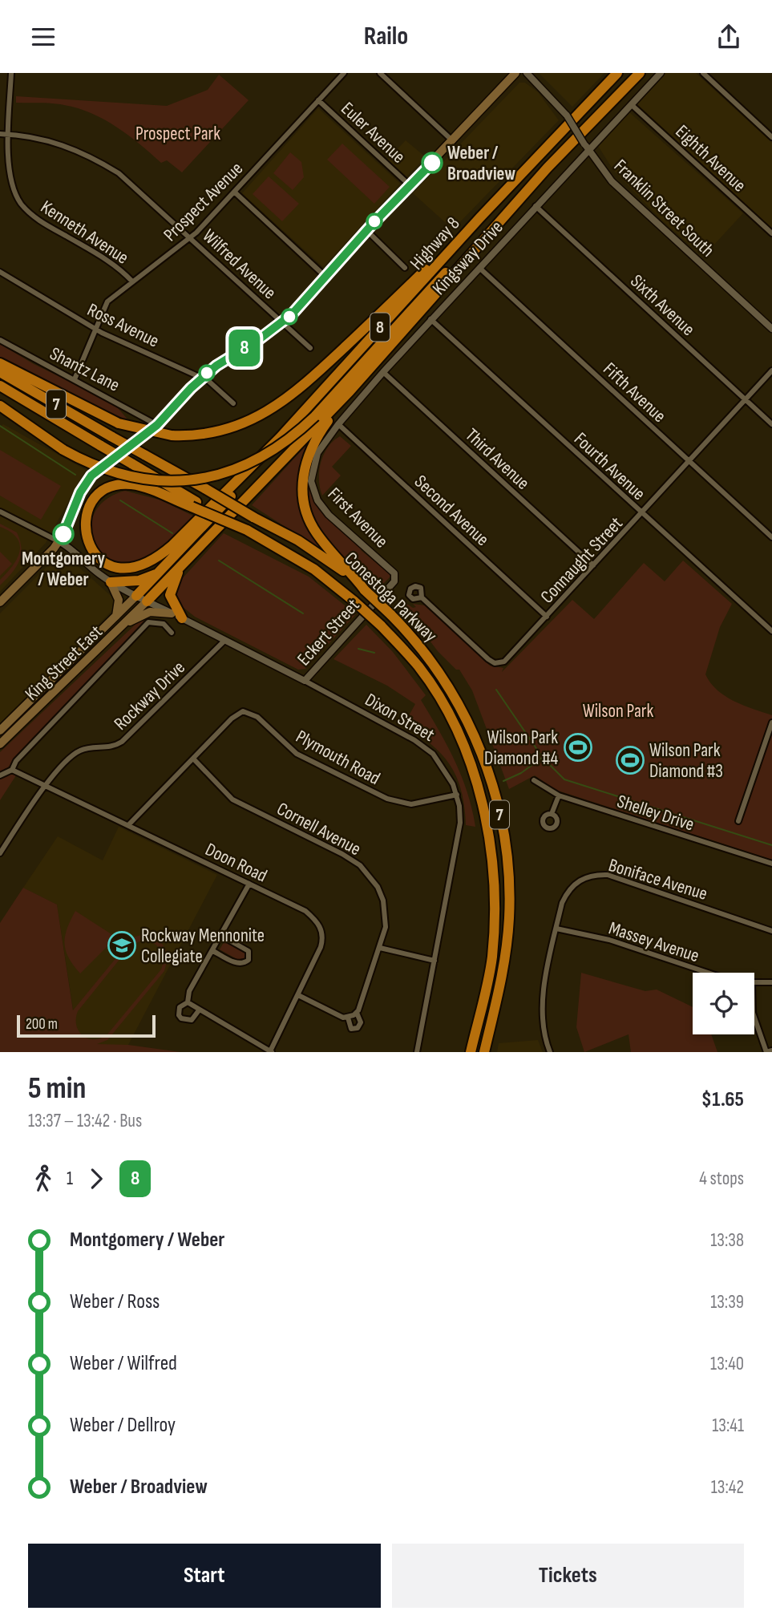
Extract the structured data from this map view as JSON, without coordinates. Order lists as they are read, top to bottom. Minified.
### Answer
{"streets":{"highway":["Highway 8","8","7","Conestoga Parkway"],"main road":["King Street East"],"street":["Euler Avenue","Eighth Avenue","Prospect Avenue","Franklin Street South","Kenneth Avenue","Kingsway Drive","Wilfred Avenue","Sixth Avenue","Ross Avenue","Shantz Lane","Fifth Avenue","Third Avenue","Fourth Avenue","Second Avenue","First Avenue","Connaught Street","Eckert Street","Rockway Drive","Dixon Street","Plymouth Road","Shelley Drive","Cornell Avenue","Doon Road","Boniface Avenue","Massey Avenue"]},"crossings":[["Euler Avenue","Prospect Avenue"],["Eighth Avenue","Kingsway Drive"],["Prospect Avenue","Kenneth Avenue"],["Prospect Avenue","Wilfred Avenue"],["Prospect Avenue","Ross Avenue"],["Prospect Avenue","Shantz Lane"],["Franklin Street South","Kingsway Drive"],["Kenneth Avenue","Wilfred Avenue"],["Kingsway Drive","Sixth Avenue"],["Kingsway Drive","Fifth Avenue"],["Kingsway Drive","Third Avenue"],["Kingsway Drive","Fourth Avenue"],["Kingsway Drive","Second Avenue"],["Kingsway Drive","First Avenue"],["Sixth Avenue","Connaught Street"],["Fifth Avenue","Connaught Street"],["Third Avenue","Connaught Street"],["Fourth Avenue","Connaught Street"],["Second Avenue","Connaught Street"],["First Avenue","Eckert Street"],["Eckert Street","Dixon Street"],["King Street East","Dixon Street"],["Rockway Drive","Dixon Street"],["Rockway Drive","Doon Road"],["Dixon Street","Plymouth Road"],["Plymouth Road","Cornell Avenue"],["Plymouth Road","Doon Road"],["Cornell Avenue","Doon Road"],["Boniface Avenue","Massey Avenue"]],"parks":["Prospect Park","Wilson Park"],"places":{"other":["Weber / Broadview","Montgomery / Weber"],"sports":["Wilson Park Diamond #4","Wilson Park Diamond #3"],"school or university":["Rockway Mennonite Collegiate"]},"lines":["bus line 8"],"scale_bar":"200 m","page":{"header":"Railo","on_map":"8","scale":"200 m","heading":["5 min","13:37 – 13:42 · Bus","$1.65"],"legs":["1","8","4 stops"],"list":[{"name":"Montgomery / Weber","value":"13:38"},{"name":"Weber / Ross","value":"13:39"},{"name":"Weber / Wilfred","value":"13:40"},{"name":"Weber / Dellroy","value":"13:41"},{"name":"Weber / Broadview","value":"13:42"}],"buttons":["Start","Tickets"]}}
